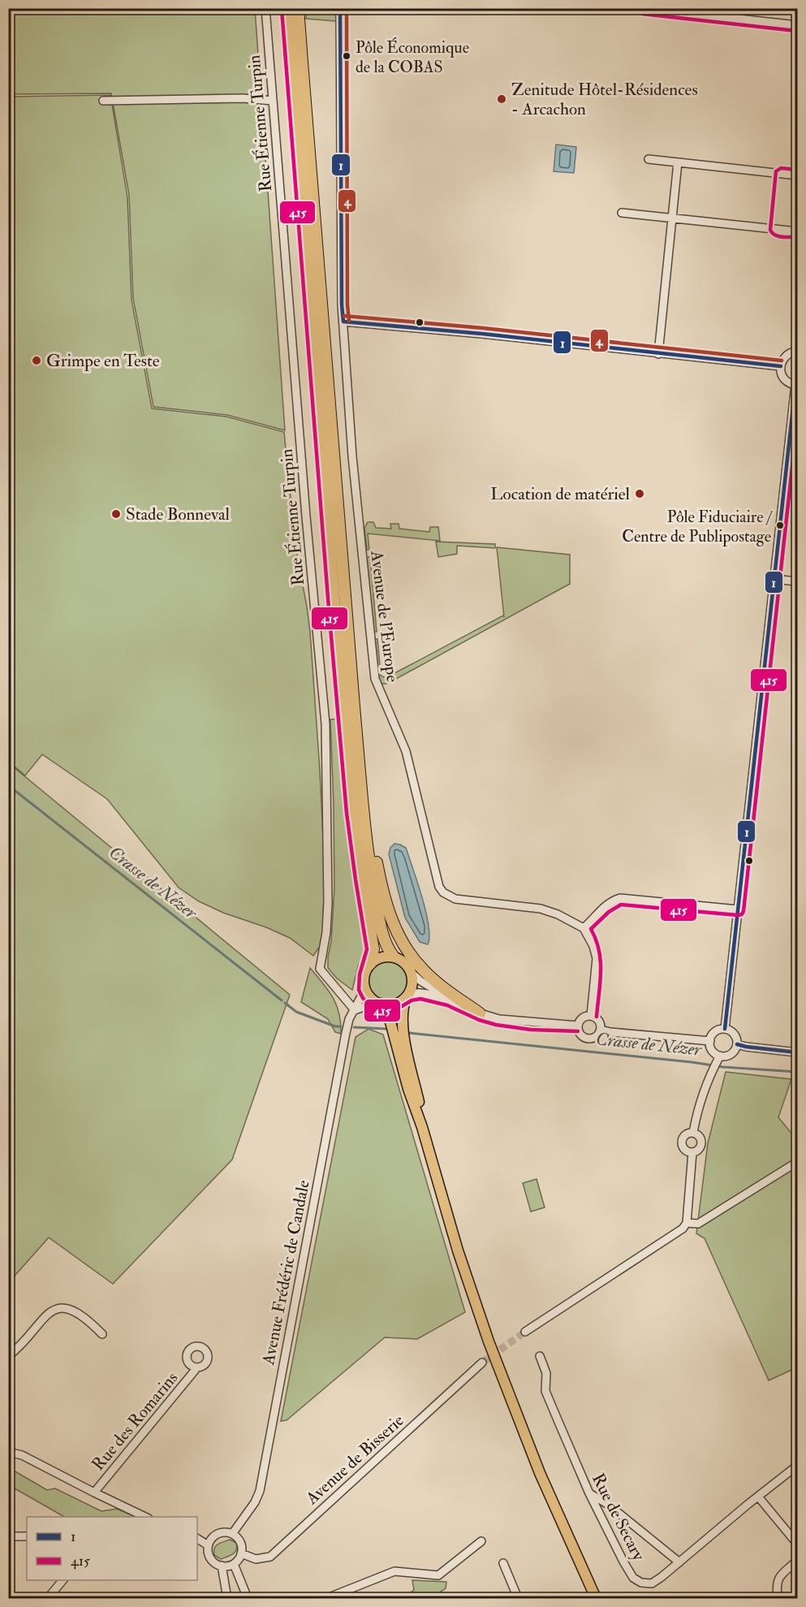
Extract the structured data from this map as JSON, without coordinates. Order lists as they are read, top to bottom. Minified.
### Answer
{"streets":{"street":["Rue Étienne Turpin","Avenue de l'Europe","Avenue Frédéric de Candale","Rue des Romarins","Avenue de Bisserie","Rue de Secary"]},"crossings":[["Rue Étienne Turpin","Avenue Frédéric de Candale"],["Avenue Frédéric de Candale","Avenue de Bisserie"]],"water":["Crasse de Nézer"],"places":["Pôle Économique de la COBAS","Zenitude Hôtel-Résidences - Arcachon","Grimpe en Teste","Location de matériel","Stade Bonneval","Pôle Fiduciaire / Centre de Publipostage"],"lines":["transit line 1","transit line 4","transit line 415"],"legend":["1","415"]}
